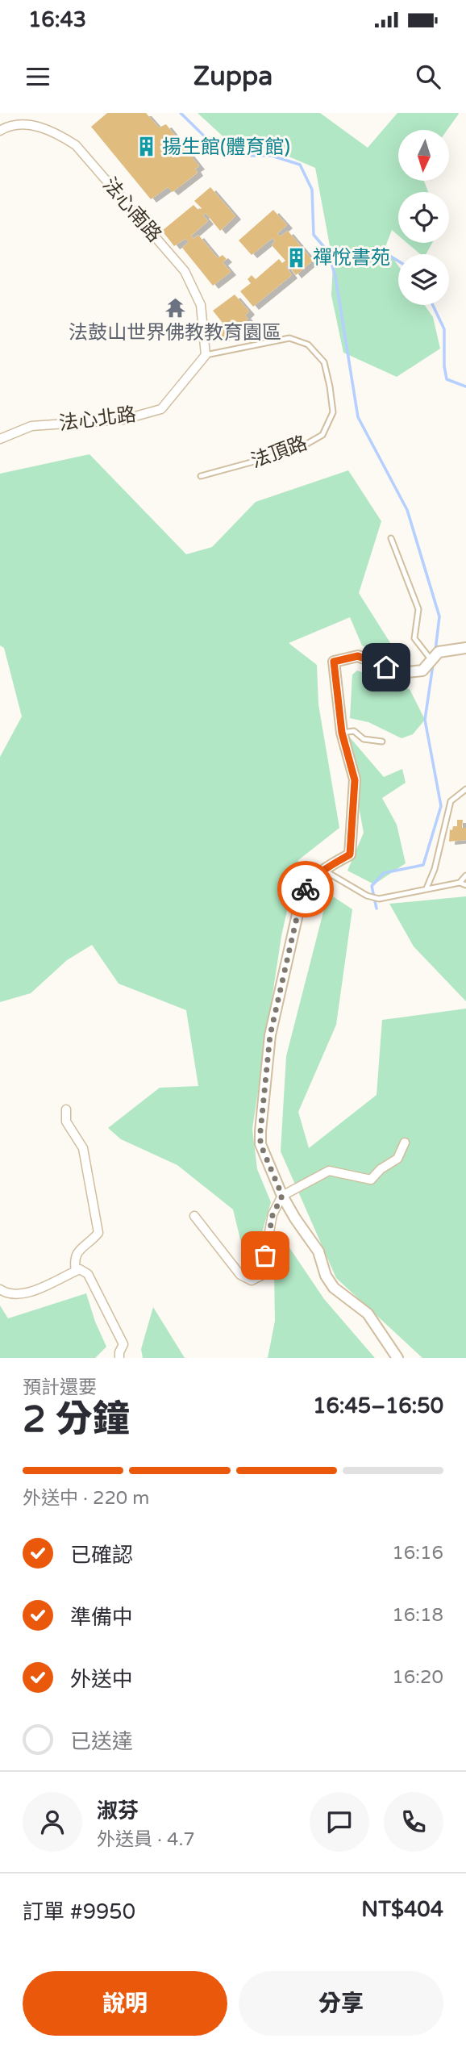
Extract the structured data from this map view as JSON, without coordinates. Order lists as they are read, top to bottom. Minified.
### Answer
{"streets":{"street":["法心南路","法心北路"],"lane":["法頂路"]},"crossings":[["法心南路","法心北路"],["法心南路","法頂路"],["法心北路","法頂路"]],"places":{"building":["揚生館(體育館)","禪悅書苑"],"temple":["法鼓山世界佛教教育園區"]},"north":"bottom","page":{"status":"16:43","header":"Zuppa","heading":["2 分鐘","預計還要","16:45–16:50"],"panel":["淑芬","外送員 · 4.7","訂單 #9950","NT$404"],"bar":"外送中 · 220 m","list":[["已確認","16:16"],["準備中","16:18"],["外送中","16:20"],"已送達"],"buttons":["說明","分享"]}}
